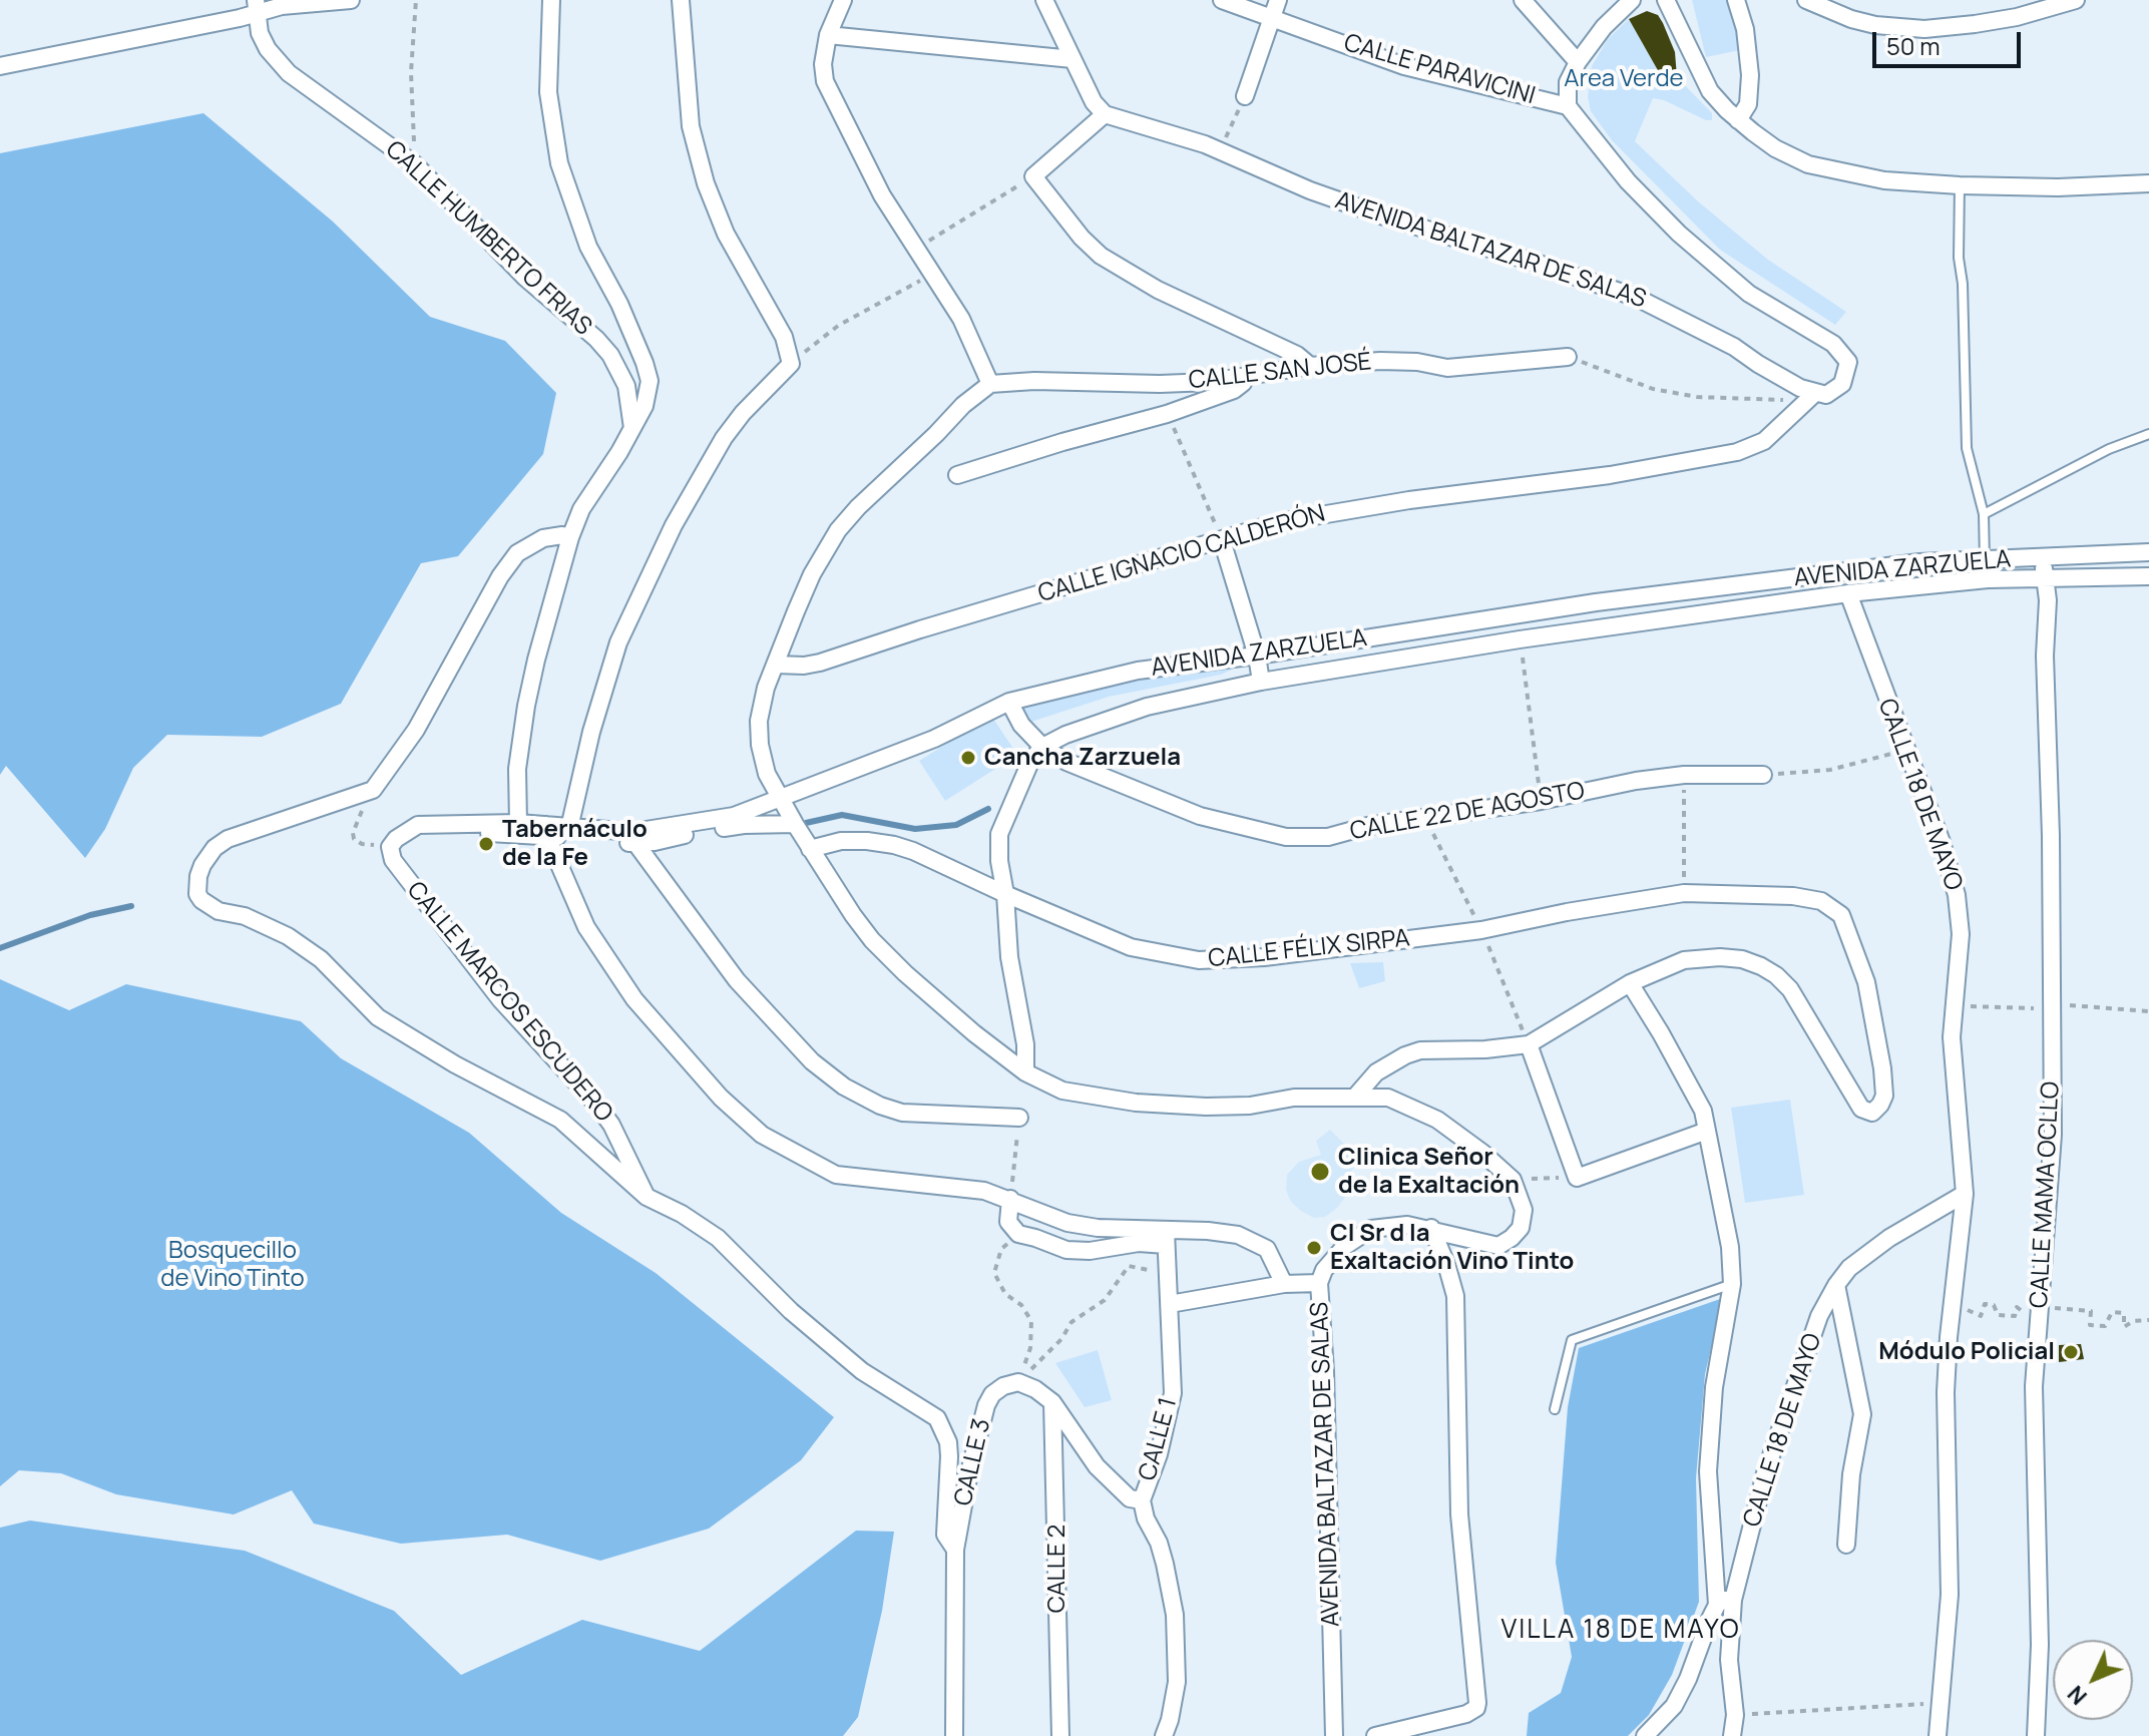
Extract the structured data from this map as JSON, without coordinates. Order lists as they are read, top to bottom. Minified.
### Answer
{"streets":{"street":["CALLE PARAVICINI","CALLE HUMBERTO FRIAS","AVENIDA BALTAZAR DE SALAS","CALLE SAN JOSÉ","CALLE IGNACIO CALDERÓN","AVENIDA ZARZUELA","CALLE 18 DE MAYO","CALLE 22 DE AGOSTO","CALLE FÉLIX SIRPA","CALLE MARCOS ESCUDERO","CALLE MAMA OCLLO","CALLE 1","CALLE 3","CALLE 2"]},"crossings":[["AVENIDA BALTAZAR DE SALAS","CALLE IGNACIO CALDERÓN"],["AVENIDA ZARZUELA","CALLE 18 DE MAYO"],["AVENIDA ZARZUELA","CALLE 22 DE AGOSTO"],["AVENIDA ZARZUELA","CALLE MARCOS ESCUDERO"],["AVENIDA ZARZUELA","CALLE MAMA OCLLO"]],"districts":["VILLA 18 DE MAYO"],"parks":["Area Verde","Bosquecillo de Vino Tinto"],"places":["Cancha Zarzuela","Tabernáculo de la Fe","Clinica Señor de la Exaltación","CI Sr d la Exaltación Vino Tinto","Módulo Policial"],"scale_bar":"50 m","north":"bottom left"}
